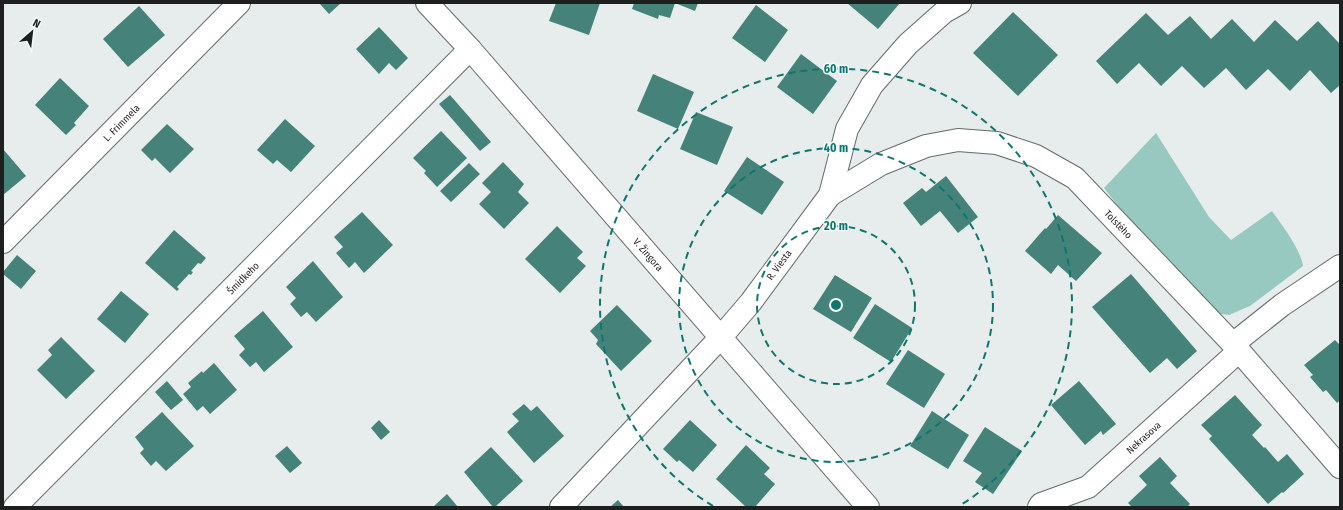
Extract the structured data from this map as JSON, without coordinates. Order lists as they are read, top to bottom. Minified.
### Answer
{"streets":{"street":["L. Frimmela","Tolstého","V. Žingora","R. Viesta","Šmidkeho","Nekrasova"]},"crossings":[["Tolstého","R. Viesta"],["Tolstého","Nekrasova"],["V. Žingora","R. Viesta"],["V. Žingora","Šmidkeho"]],"north":"top right","rings":["60 m","40 m","20 m"]}
